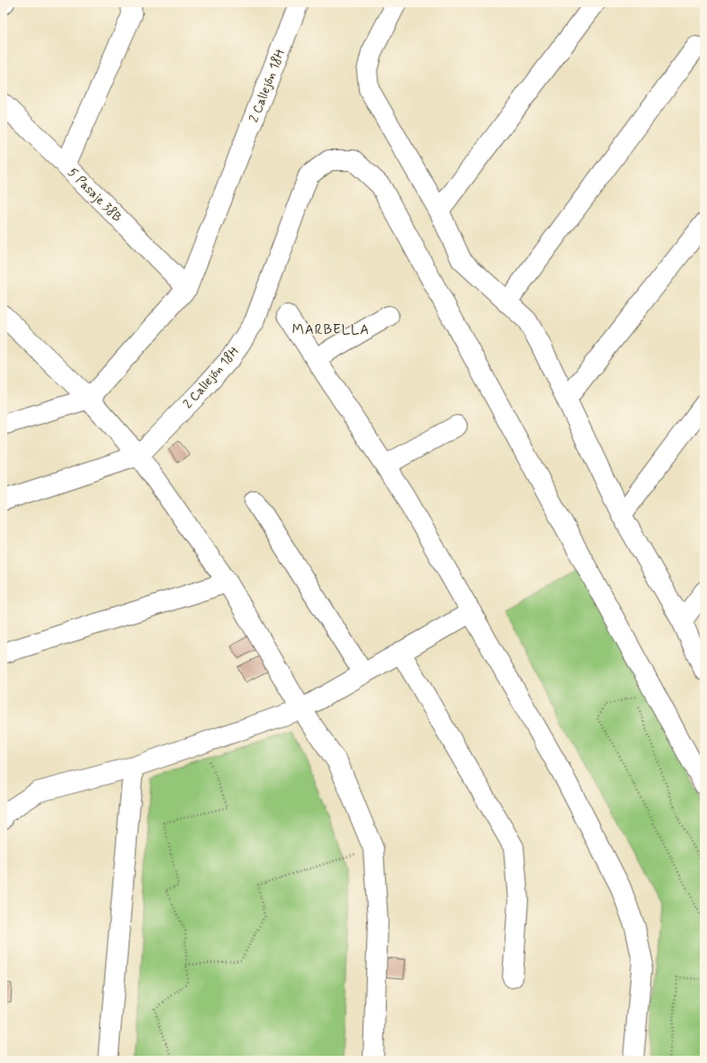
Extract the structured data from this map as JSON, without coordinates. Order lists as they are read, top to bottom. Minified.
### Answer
{"streets":{"street":["2 Callejón 18H","5 Pasaje 38B"]},"crossings":[["2 Callejón 18H","5 Pasaje 38B"]],"districts":["MARBELLA"]}
